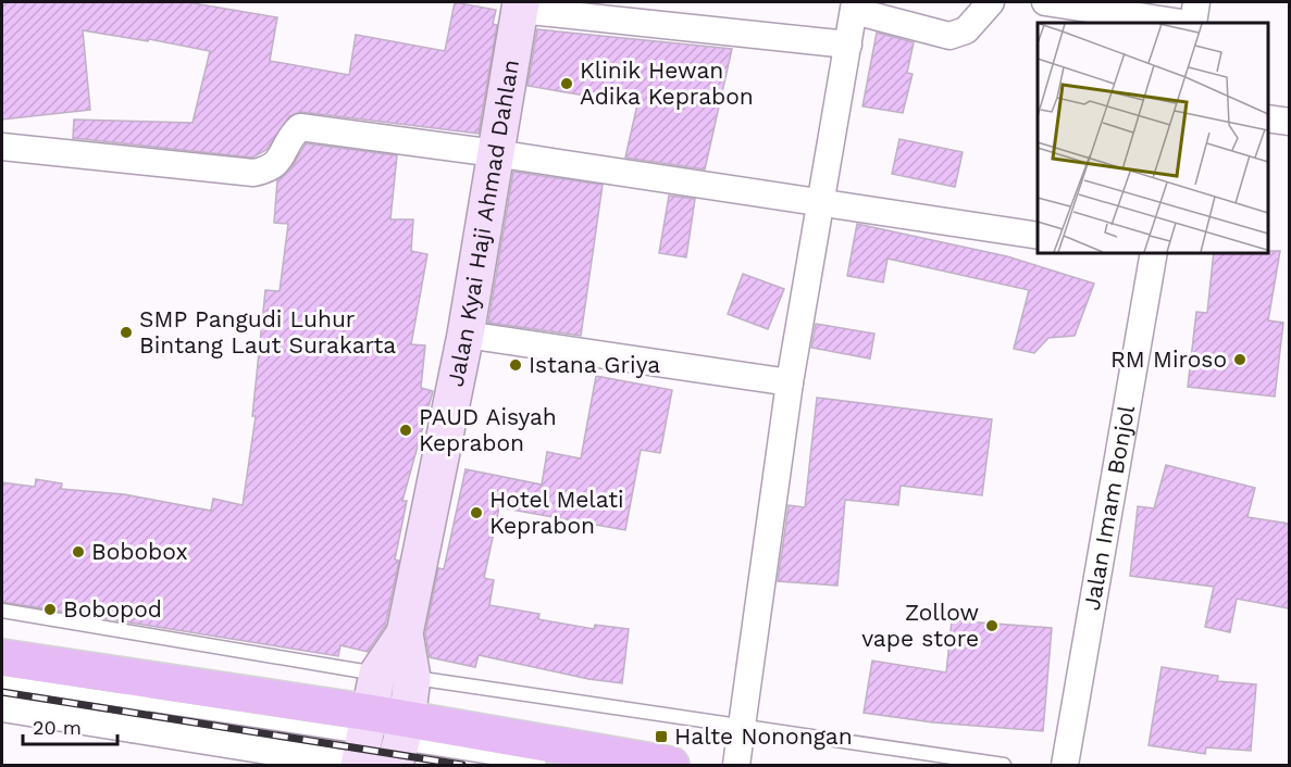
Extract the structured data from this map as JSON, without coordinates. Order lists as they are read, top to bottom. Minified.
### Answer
{"streets":{"main road":["Jalan Kyai Haji Ahmad Dahlan"],"street":["Jalan Imam Bonjol"]},"places":{"other":["Klinik Hewan Adika Keprabon","SMP Pangudi Luhur Bintang Laut Surakarta","RM Miroso","Istana Griya","PAUD Aisyah Keprabon","Hotel Melati Keprabon","Bobobox","Bobopod","Zollow vape store"],"transit":["Halte Nonongan"]},"scale_bar":"20 m"}
